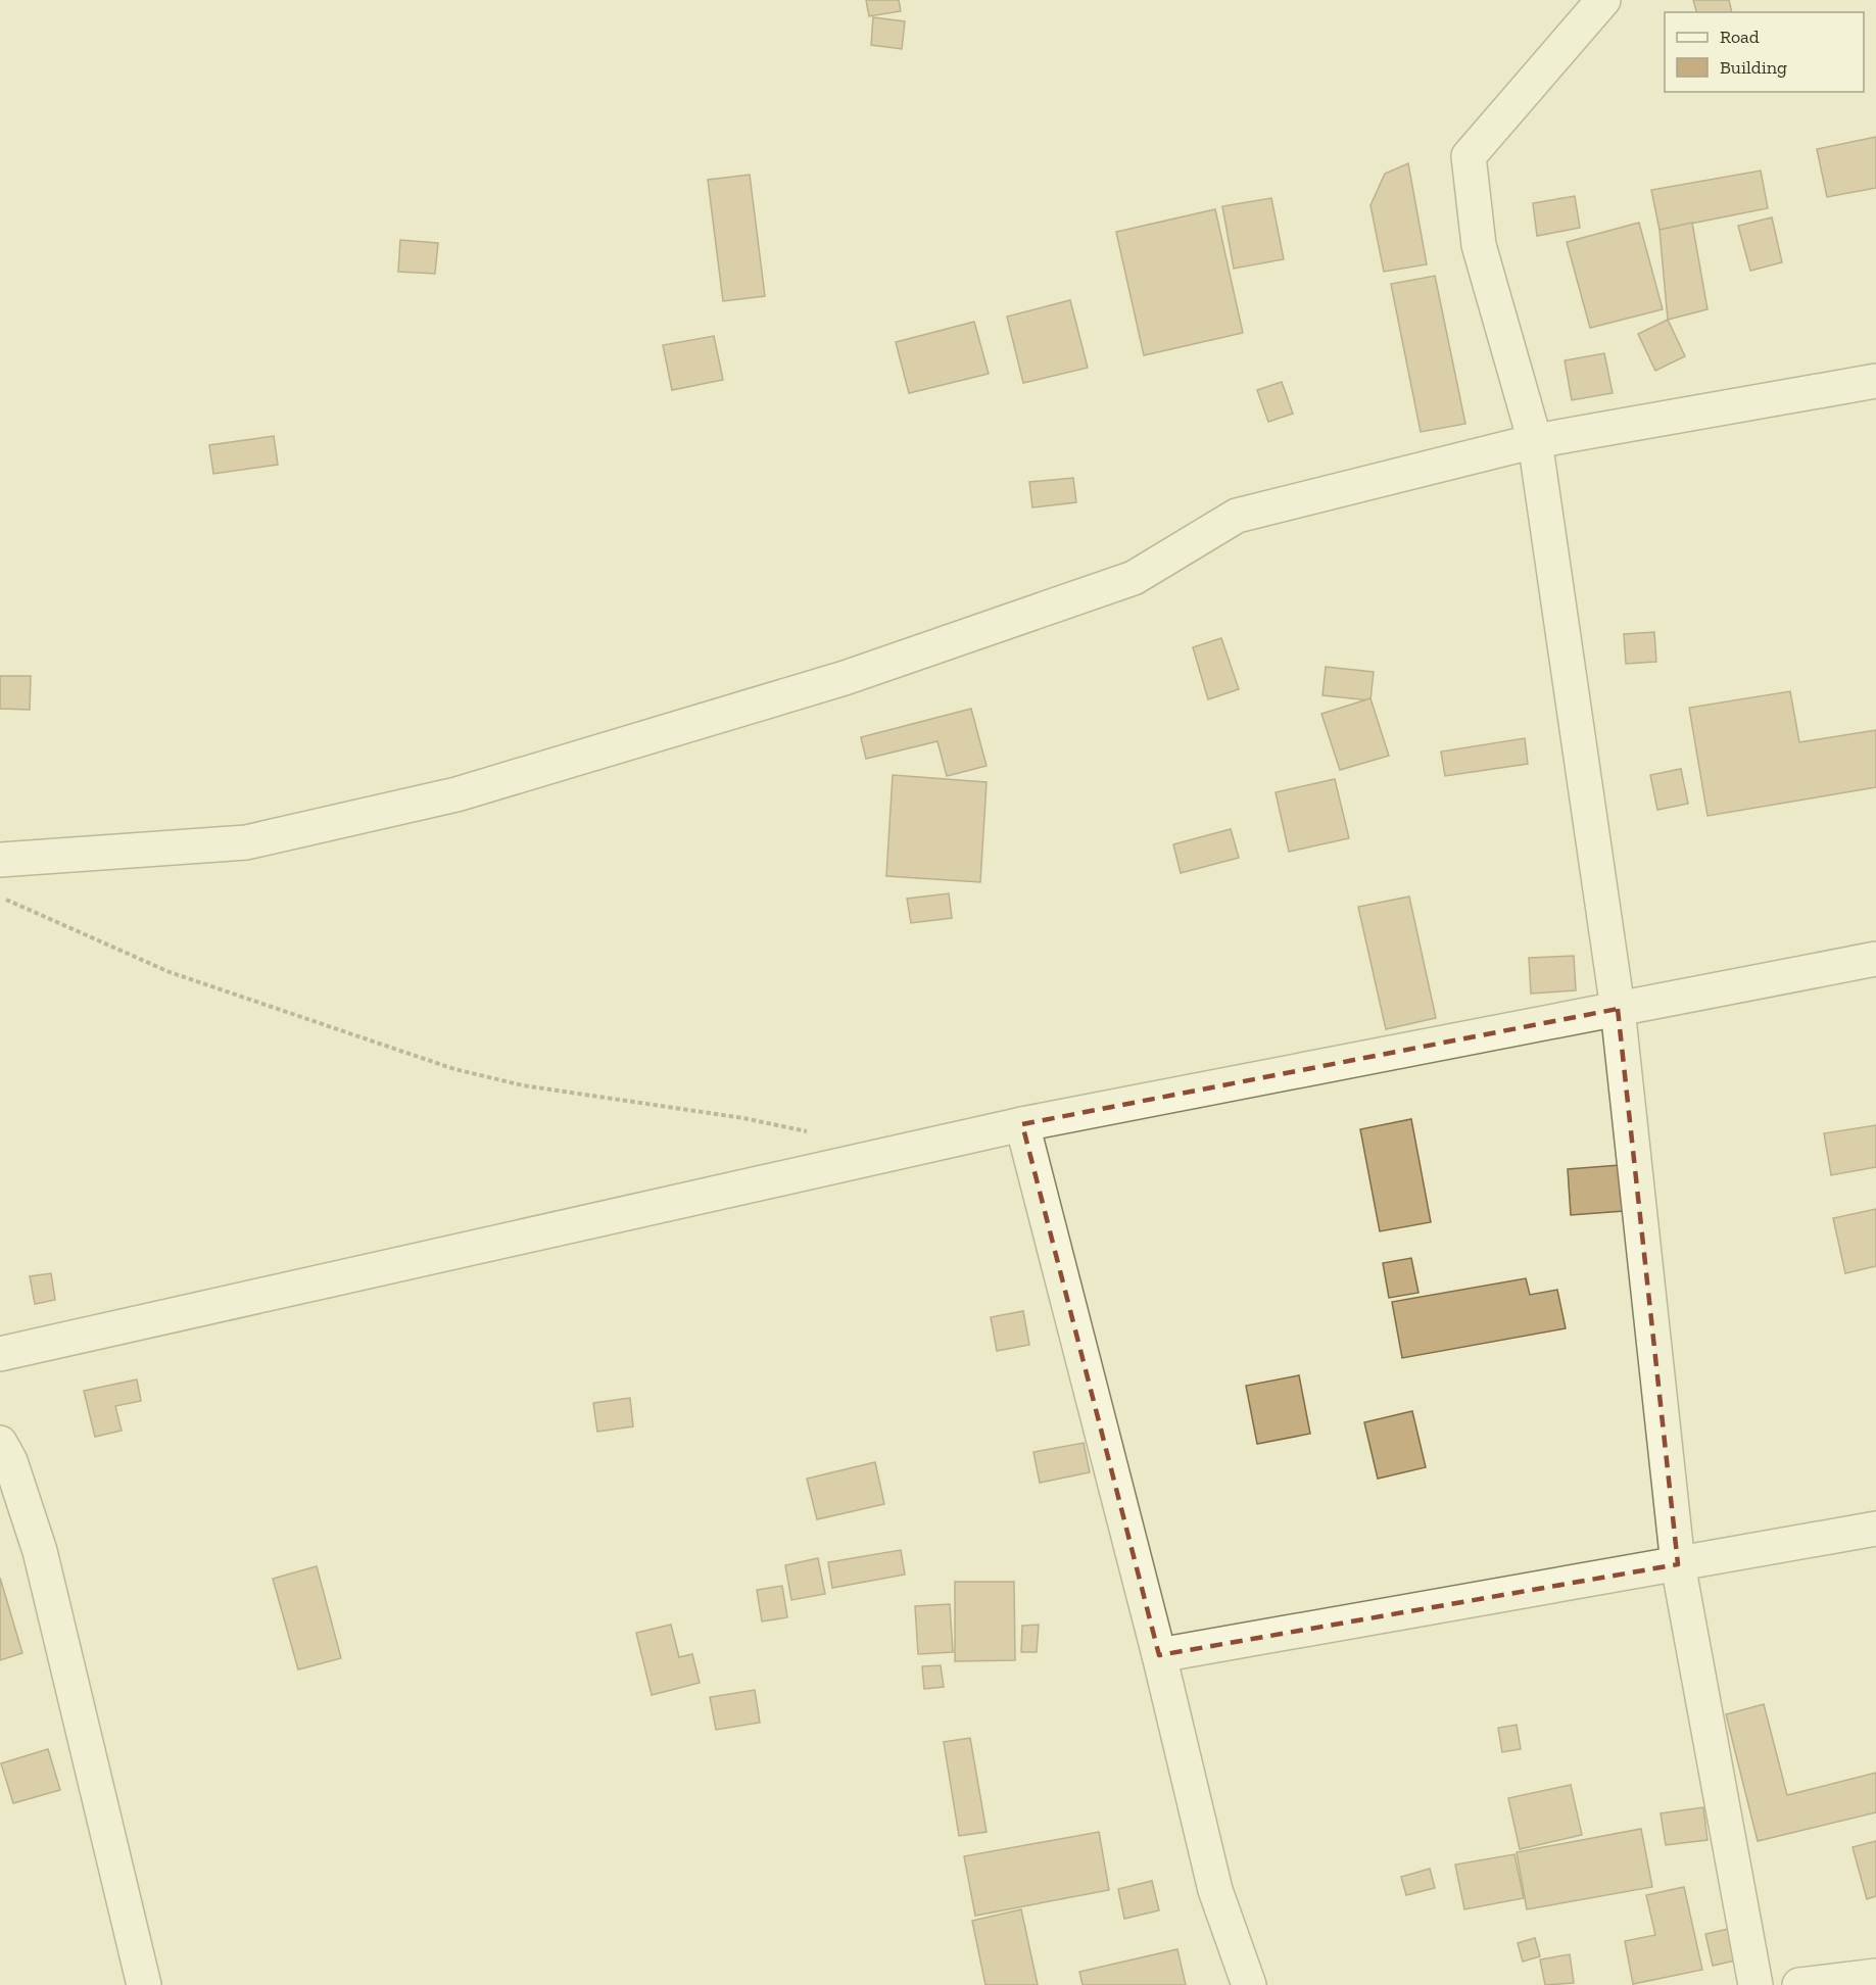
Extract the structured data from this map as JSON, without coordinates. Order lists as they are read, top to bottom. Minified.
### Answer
{"legend":["Road","Building"]}
